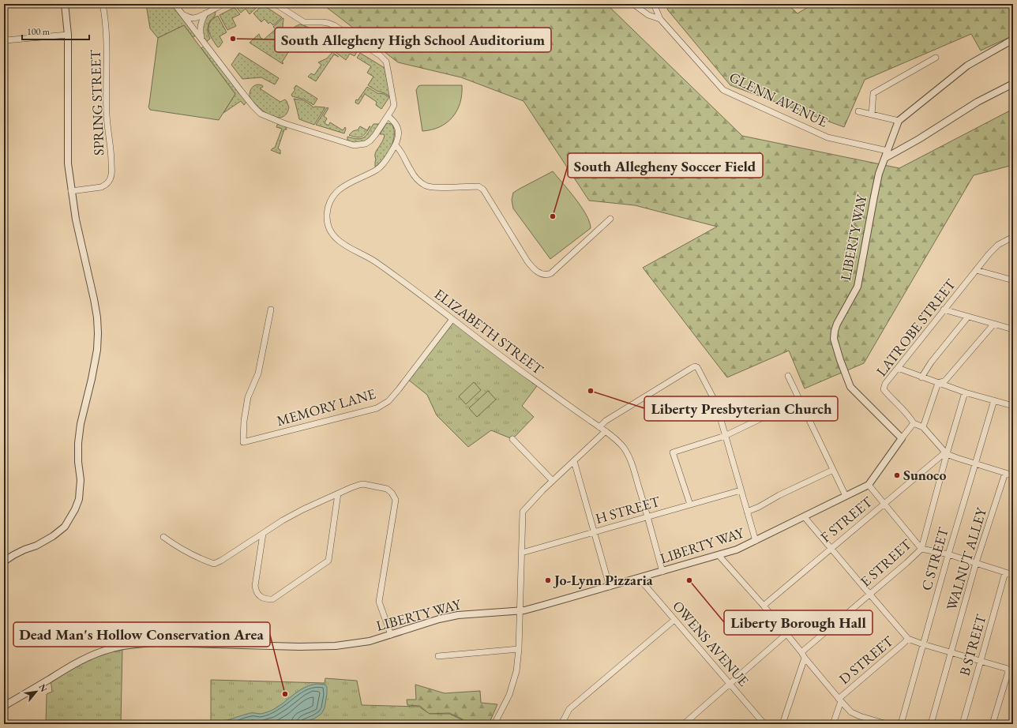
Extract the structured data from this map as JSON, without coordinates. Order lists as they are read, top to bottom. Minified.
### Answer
{"streets":{"street":["GLENN AVENUE","SPRING STREET","LIBERTY WAY","LATROBE STREET","ELIZABETH STREET","MEMORY LANE","H STREET","F STREET","C STREET","WALNUT ALLEY","E STREET","OWENS AVENUE","B STREET","D STREET"]},"crossings":[["GLENN AVENUE","LIBERTY WAY"],["LIBERTY WAY","ELIZABETH STREET"],["LIBERTY WAY","OWENS AVENUE"],["ELIZABETH STREET","MEMORY LANE"],["ELIZABETH STREET","H STREET"],["F STREET","E STREET"]],"places":["South Allegheny High School Auditorium","South Allegheny Soccer Field","Liberty Presbyterian Church","Sunoco","Jo-Lynn Pizzaria","Liberty Borough Hall","Dead Man's Hollow Conservation Area"],"scale_bar":"100 m","north":"top right"}
